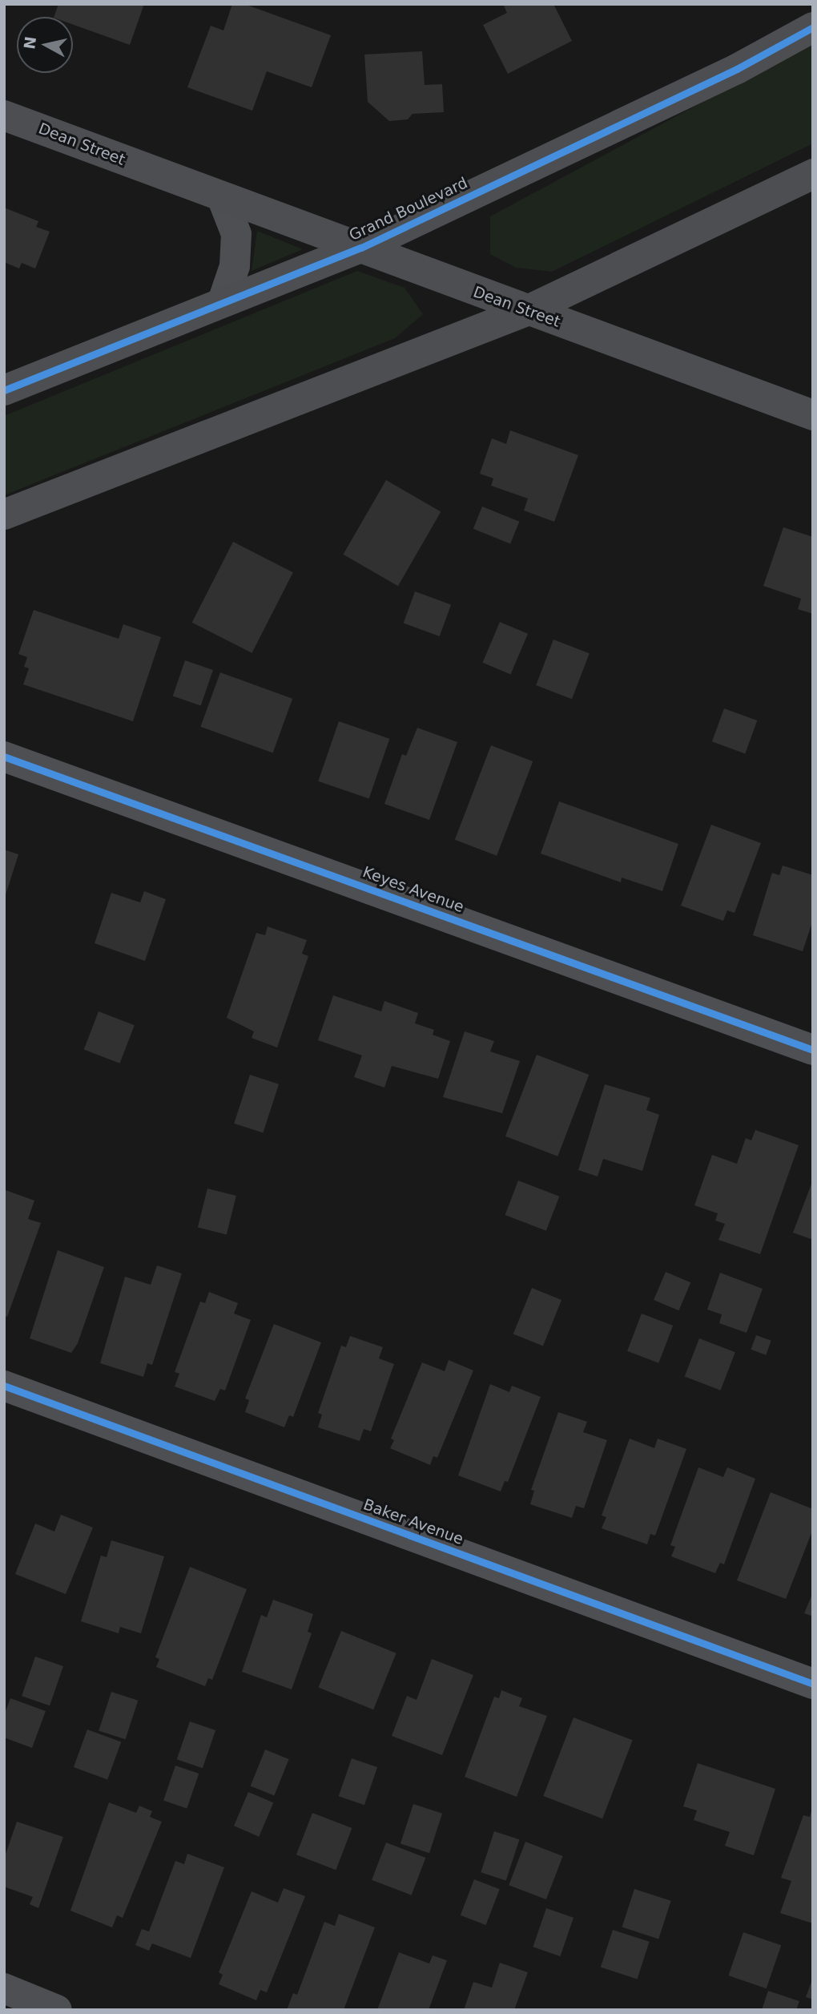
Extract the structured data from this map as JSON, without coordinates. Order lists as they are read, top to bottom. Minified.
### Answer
{"streets":{"street":["Dean Street","Grand Boulevard","Keyes Avenue","Baker Avenue"]},"crossings":[["Dean Street","Grand Boulevard"]],"north":"left"}
